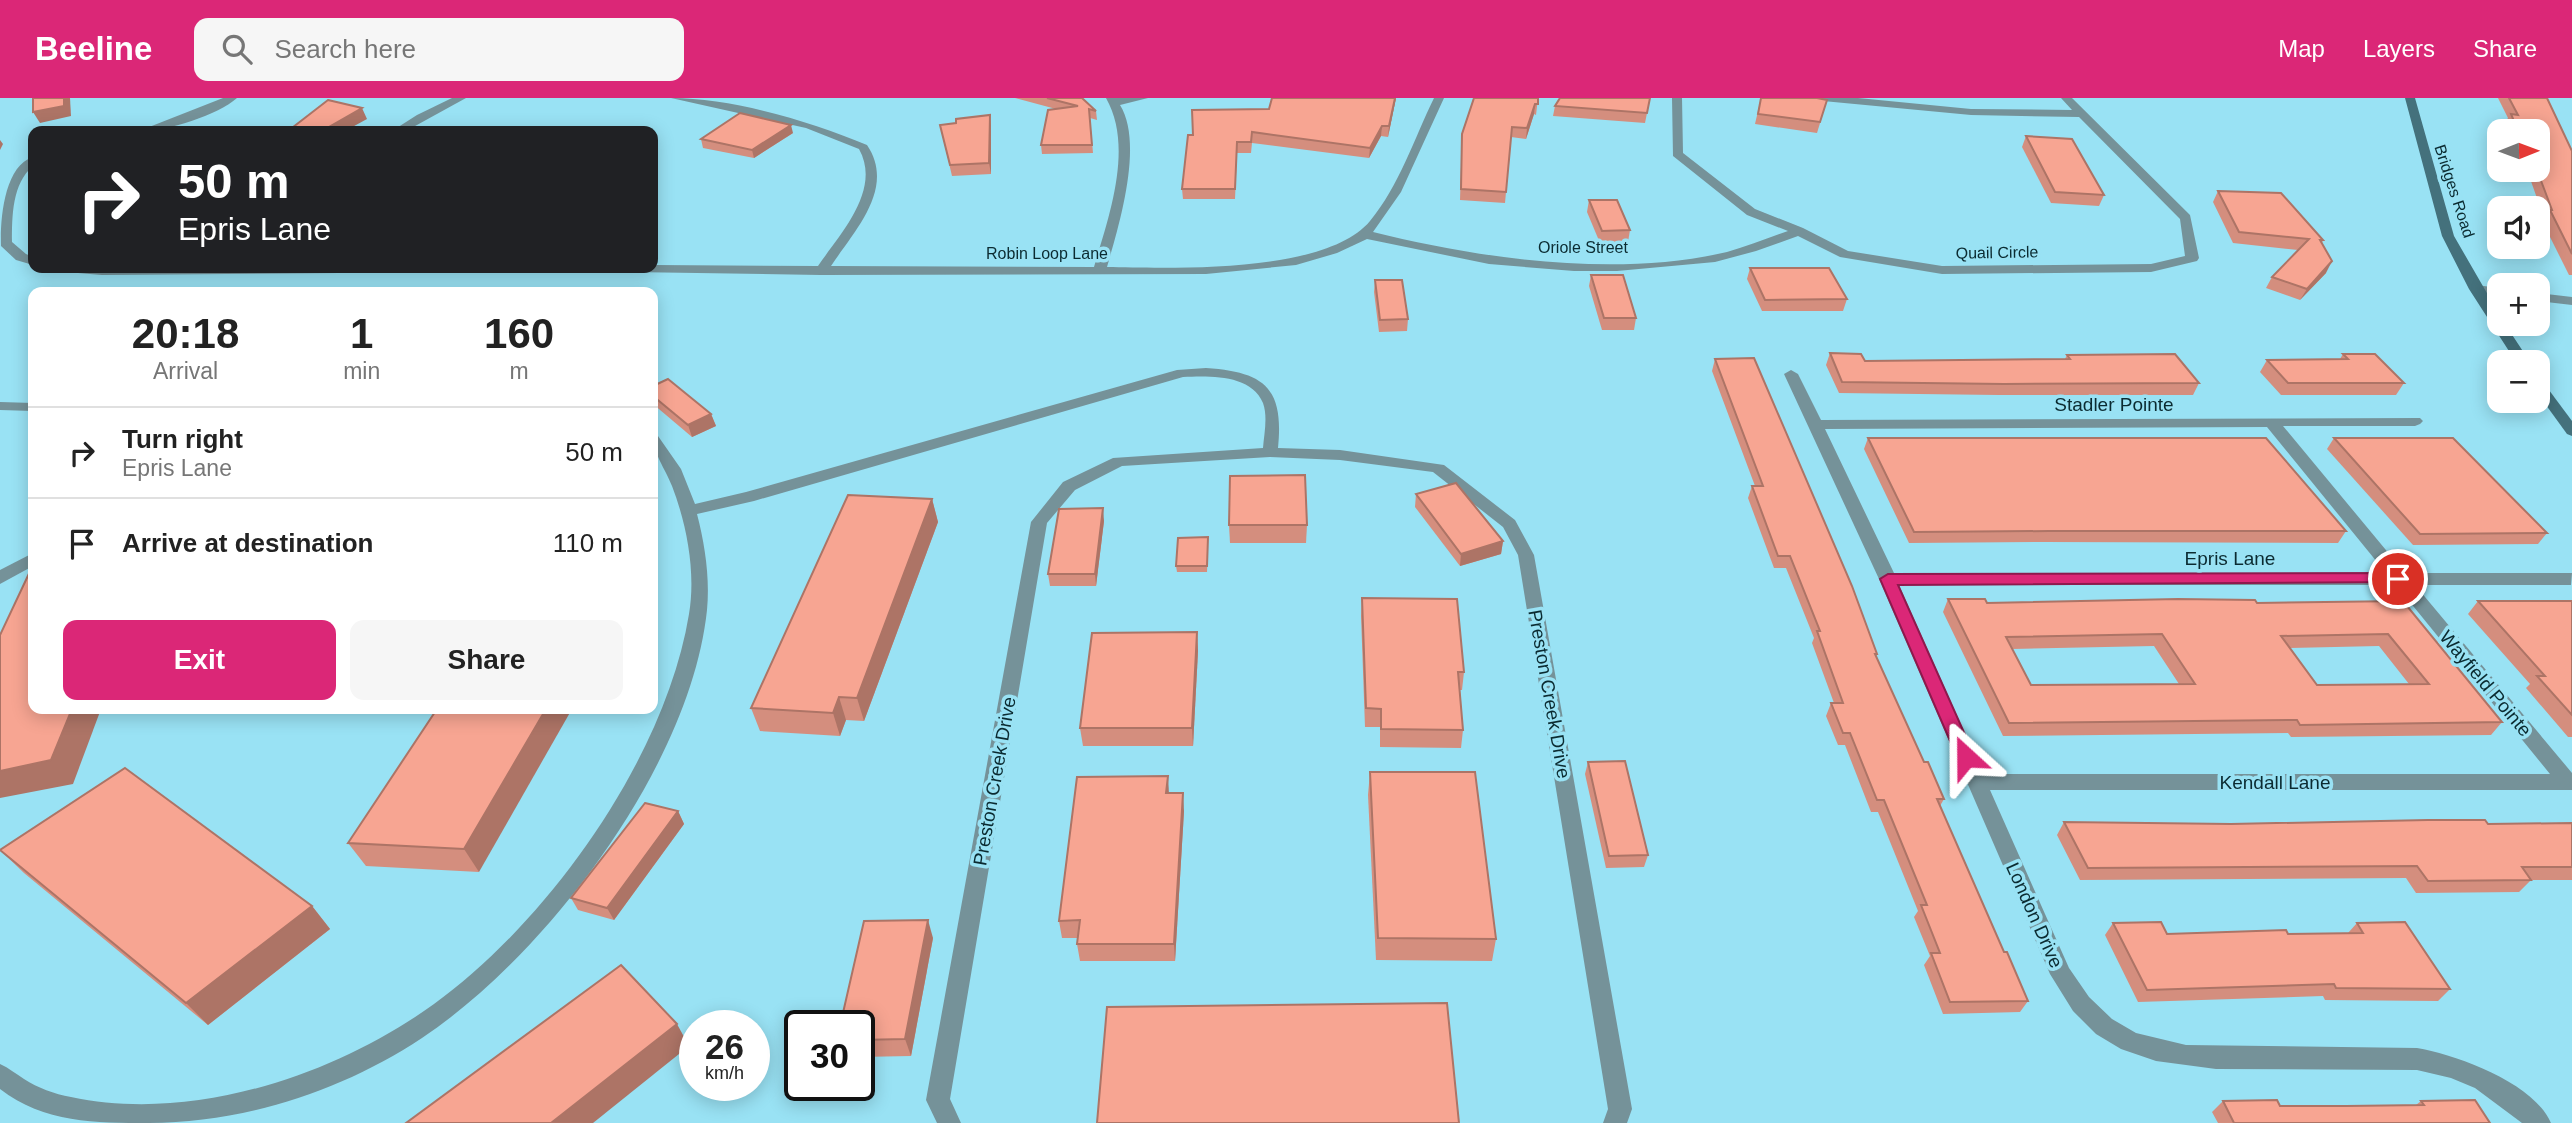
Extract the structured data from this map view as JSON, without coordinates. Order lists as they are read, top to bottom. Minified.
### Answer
{"streets":{"street":["Bridges Road","Oriole Street","Quail Circle","Robin Loop Lane","Stadler Pointe","Epris Lane","Wayfield Pointe","Preston Creek Drive","Kendall Lane","London Drive"]},"crossings":[["Oriole Street","Quail Circle"],["Oriole Street","Robin Loop Lane"],["Stadler Pointe","Wayfield Pointe"],["Stadler Pointe","London Drive"],["Epris Lane","Wayfield Pointe"],["Epris Lane","London Drive"],["Wayfield Pointe","Kendall Lane"],["Kendall Lane","London Drive"]],"north":"right","page":{"header":"Beeline","search":"Search here","nav":["Map","Layers","Share"],"map_buttons":["+","−"],"turn":["50 m","Epris Lane"],"eta":["20:18","Arrival","1","min","160","m"],"list":[{"name":"Turn right","note":"Epris Lane","value":"50 m"},{"name":"Arrive at destination","value":"110 m"}],"buttons":["Exit","Share"],"speed":"26 km/h","limit":"30"}}
